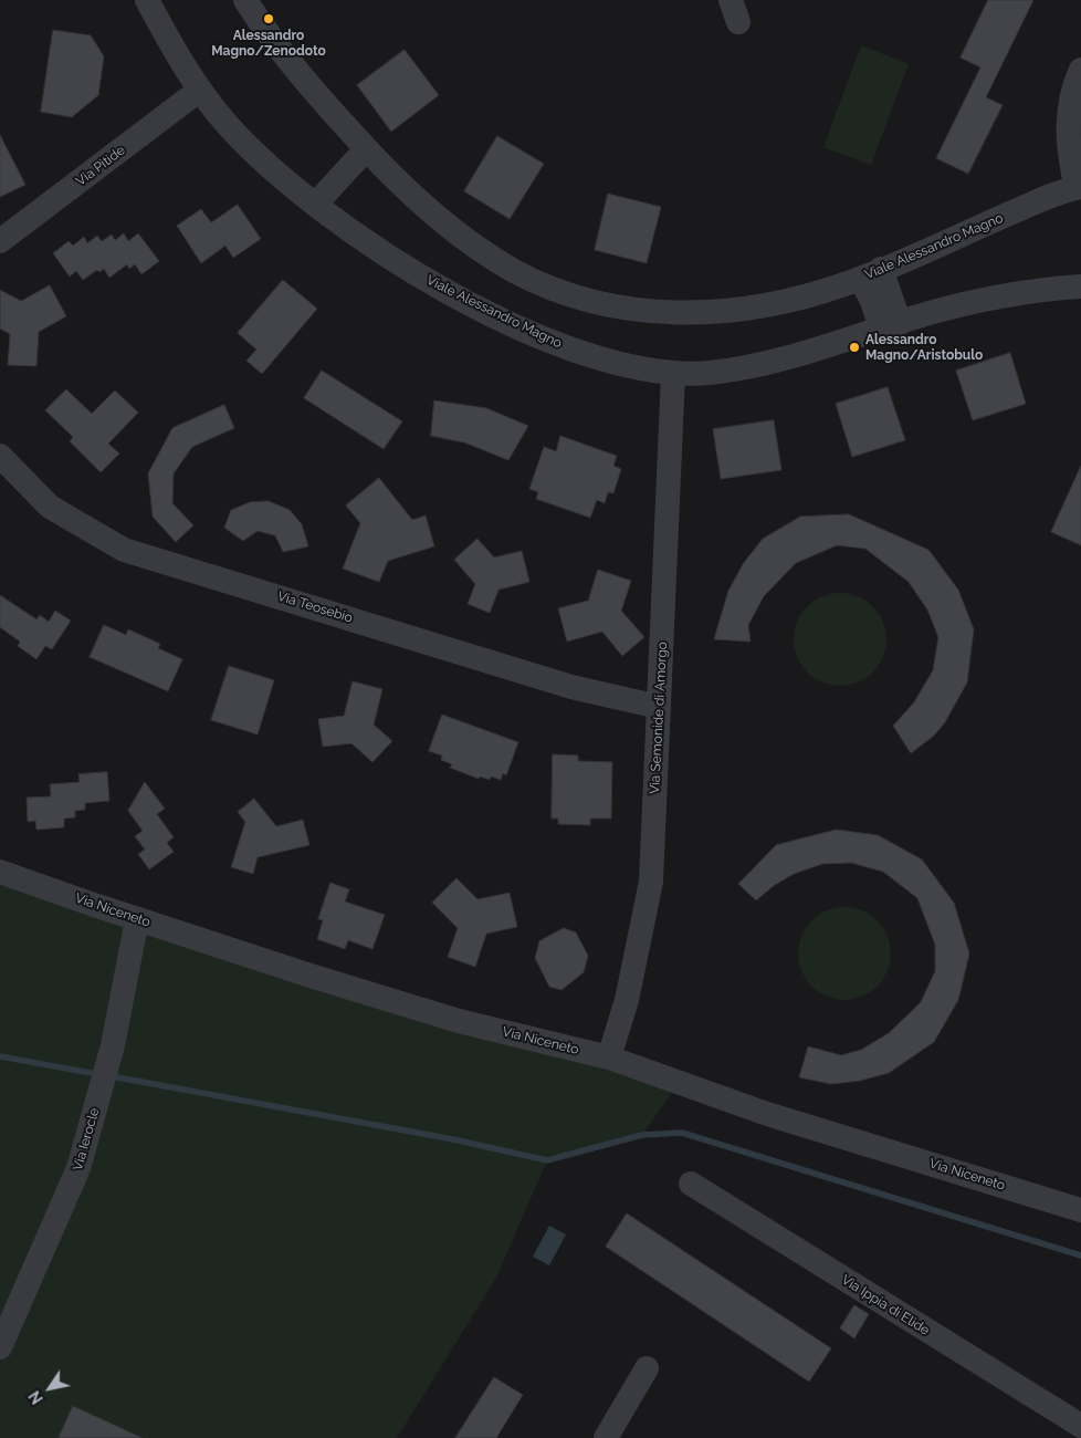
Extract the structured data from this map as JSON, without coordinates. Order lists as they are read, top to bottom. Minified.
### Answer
{"streets":{"street":["Via Pitide","Viale Alessandro Magno","Via Teosebio","Via Semonide di Amorgo","Via Niceneto","Via Ierocle","Via Ippia di Elide"]},"crossings":[["Via Pitide","Viale Alessandro Magno"],["Viale Alessandro Magno","Via Semonide di Amorgo"],["Via Teosebio","Via Semonide di Amorgo"],["Via Semonide di Amorgo","Via Niceneto"],["Via Niceneto","Via Ierocle"]],"places":["Alessandro Magno/Zenodoto","Alessandro Magno/Aristobulo"],"north":"bottom left"}
